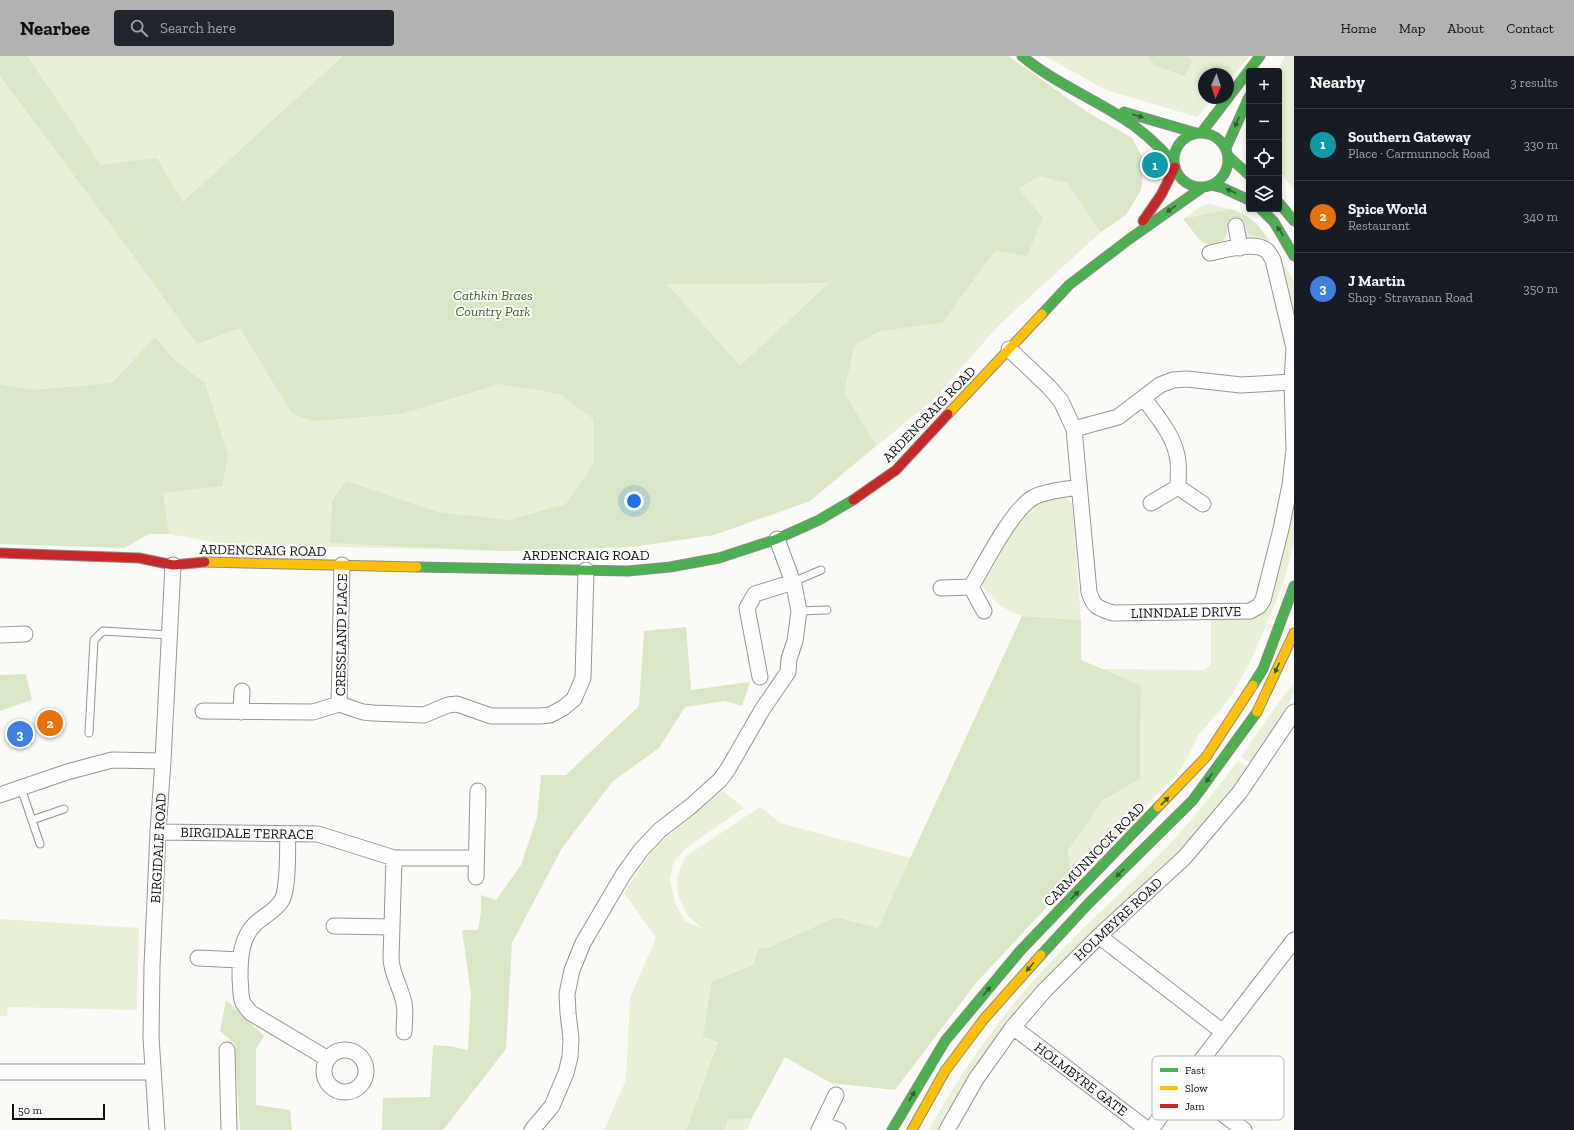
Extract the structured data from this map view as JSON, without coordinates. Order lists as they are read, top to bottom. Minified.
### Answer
{"streets":{"main road":["ARDENCRAIG ROAD","CARMUNNOCK ROAD"],"street":["LINNDALE DRIVE","CRESSLAND PLACE","BIRGIDALE TERRACE","BIRGIDALE ROAD","HOLMBYRE ROAD","HOLMBYRE GATE"]},"crossings":[["ARDENCRAIG ROAD","LINNDALE DRIVE"],["ARDENCRAIG ROAD","CRESSLAND PLACE"],["ARDENCRAIG ROAD","BIRGIDALE ROAD"],["BIRGIDALE TERRACE","BIRGIDALE ROAD"],["HOLMBYRE ROAD","HOLMBYRE GATE"]],"parks":["Cathkin Braes Country Park"],"legend":["Fast","Slow","Jam"],"scale_bar":"50 m","north":"bottom","page":{"header":"Nearbee","search":"Search here","nav":["Home","Map","About","Contact"],"heading":["Nearby","3 results"],"map_buttons":["+","−"],"list":[{"mark":"1","name":"Southern Gateway","note":"Place · Carmunnock Road","value":"330 m"},{"mark":"2","name":"Spice World","note":"Restaurant","value":"340 m"},{"mark":"3","name":"J Martin","note":"Shop · Stravanan Road","value":"350 m"}],"pins":["1","2","3"],"scale":"50 m"}}
